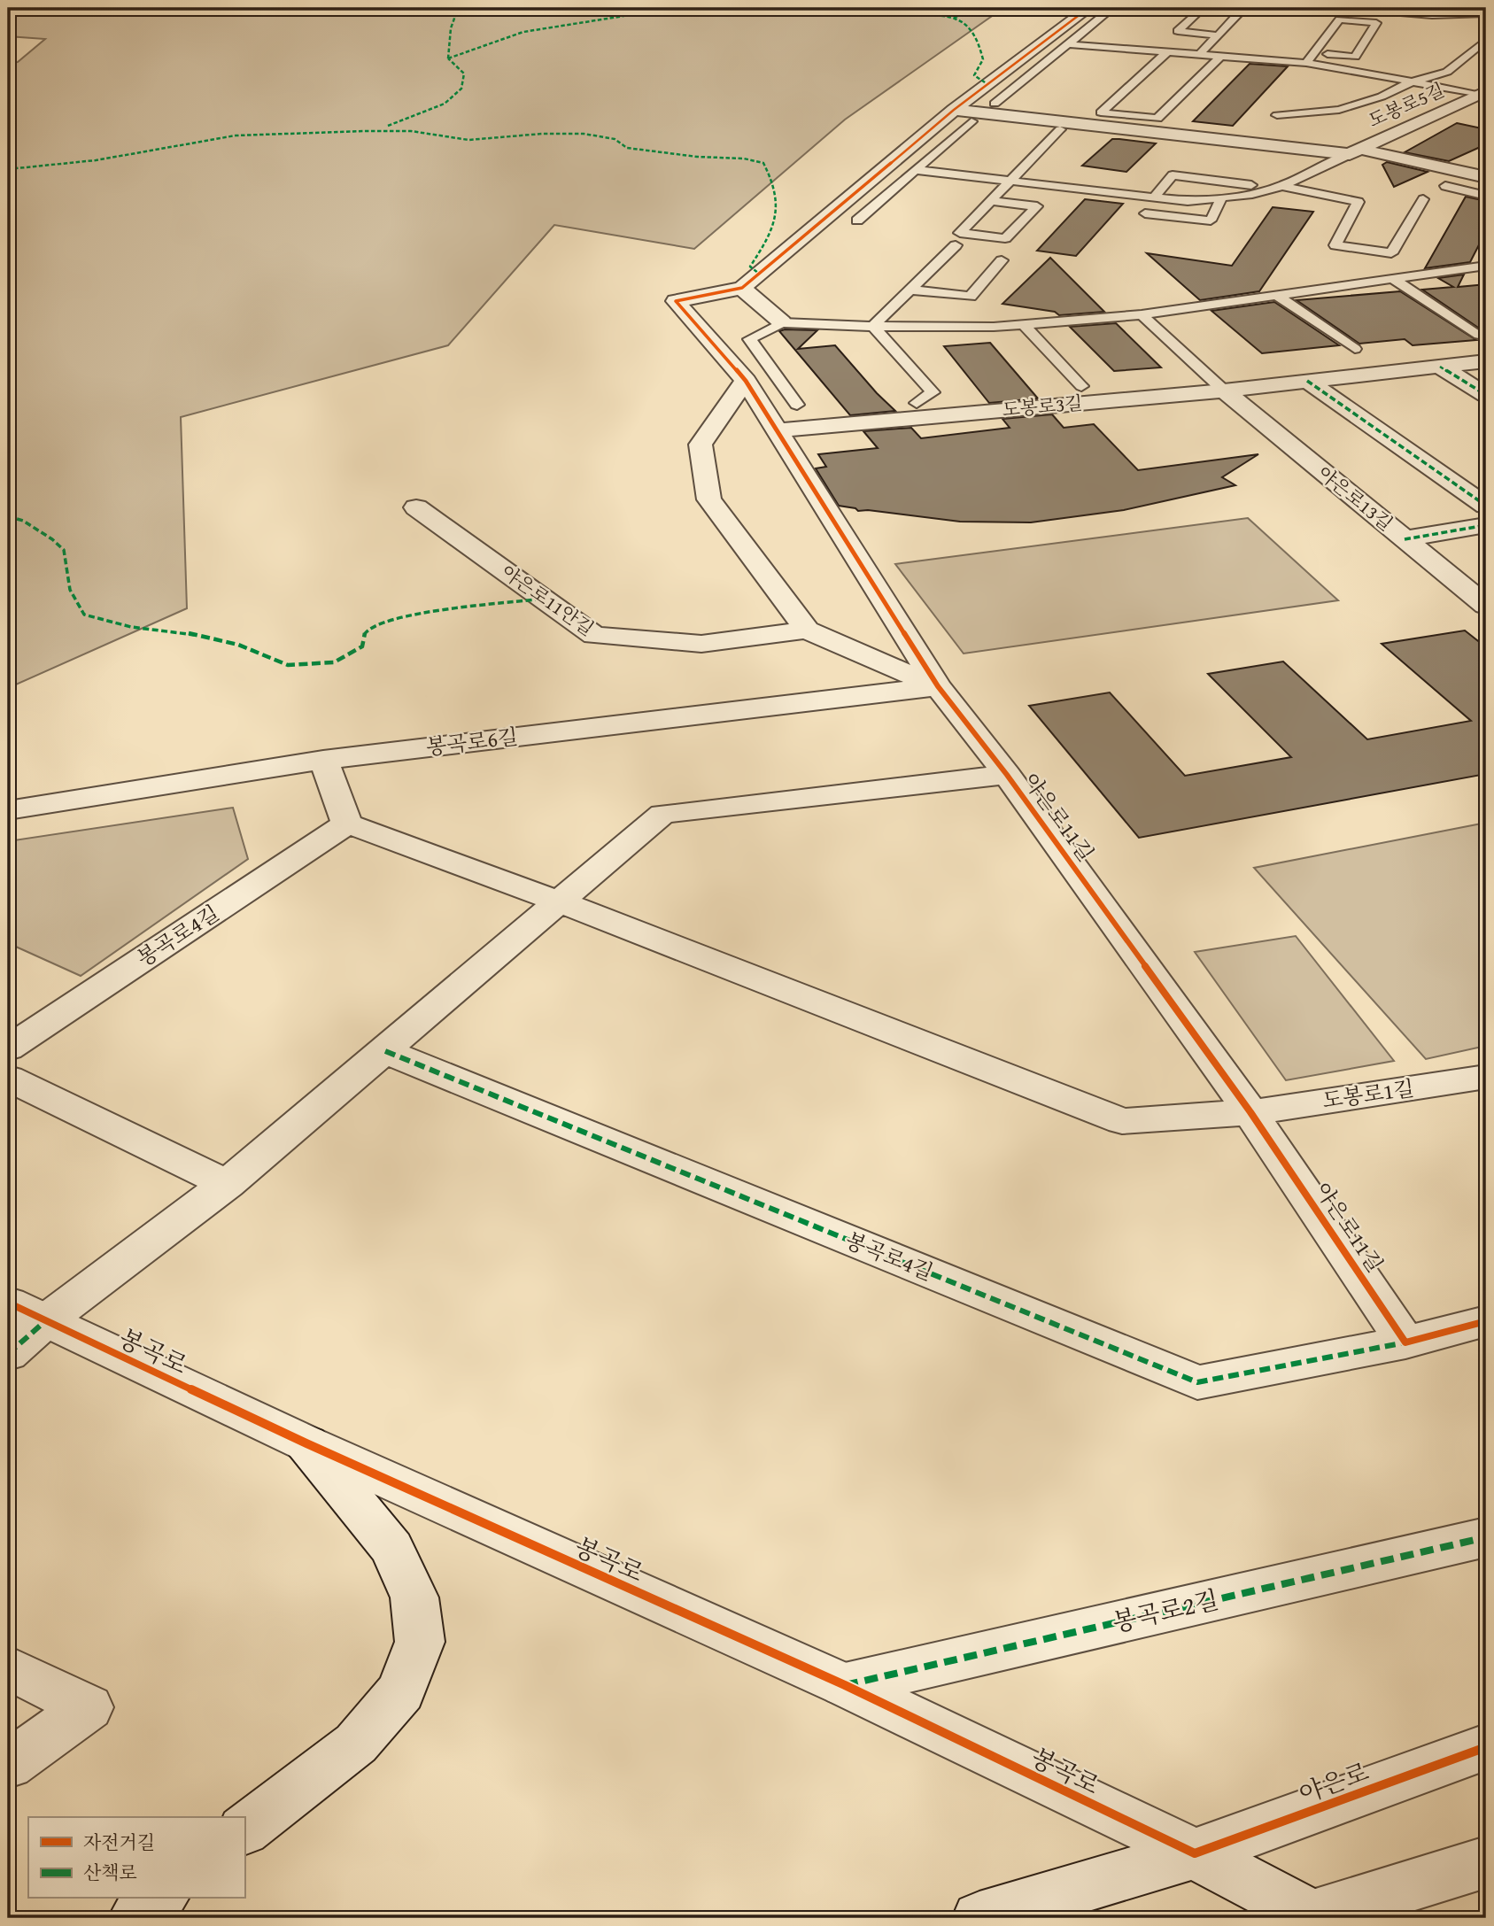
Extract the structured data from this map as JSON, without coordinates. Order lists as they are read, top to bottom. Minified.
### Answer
{"streets":{"street":["도봉로5길","도봉로3길","야은로13길","야은로11안길","봉곡로6길","야은로11길","봉곡로4길","도봉로1길","봉곡로","봉곡로2길","야은로"]},"crossings":[["도봉로3길","야은로13길"],["도봉로3길","야은로11길"],["봉곡로6길","야은로11길"],["야은로11길","봉곡로4길"],["야은로11길","도봉로1길"],["봉곡로","봉곡로2길"],["봉곡로","야은로"]],"legend":["자전거길","산책로"]}
